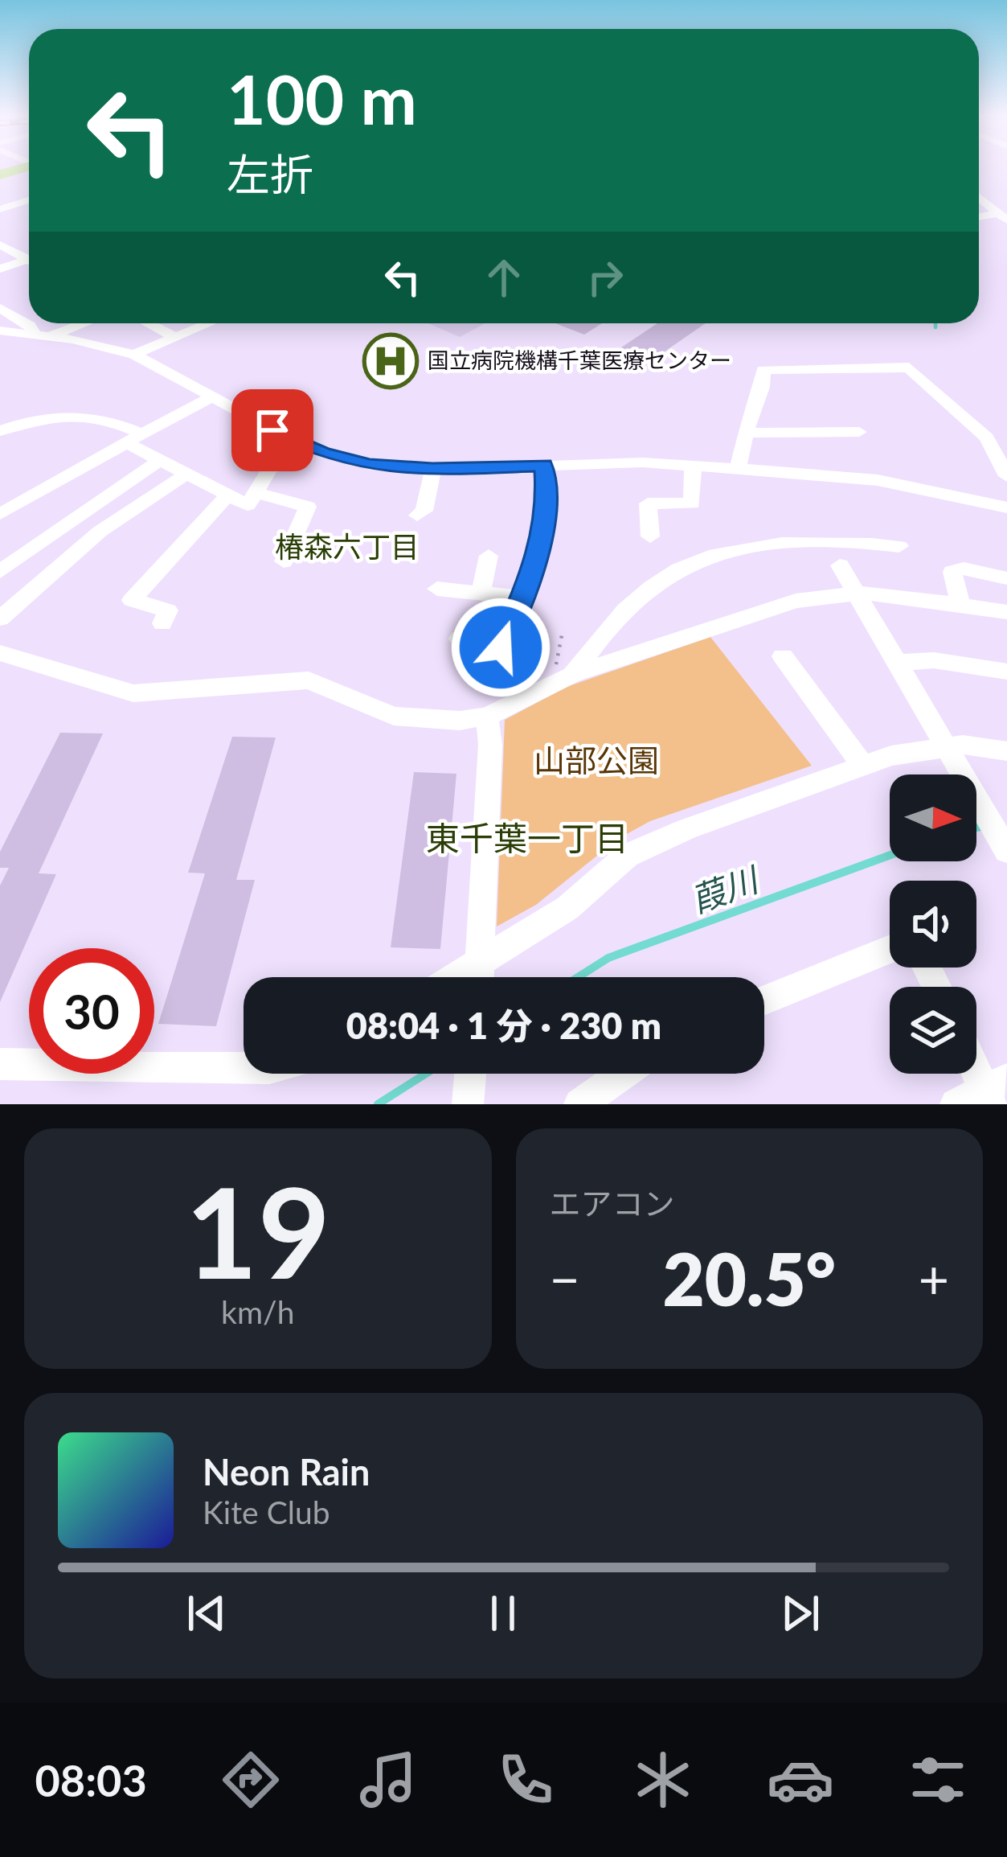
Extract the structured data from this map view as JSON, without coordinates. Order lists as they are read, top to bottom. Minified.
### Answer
{"districts":["椿森六丁目","東千葉一丁目"],"water":["葭川"],"parks":["山部公園"],"places":{"hospital":["国立病院機構千葉医療センター"]},"north":"right","page":{"turn":["100 m","左折"],"limit":"30","trip":"08:04 · 1 分 · 230 m","tile":[["19","km/h"],"エアコン"],"heat":["−","20.5°","+"],"song":["Neon Rain","Kite Club"],"tabs":"08:03"}}
